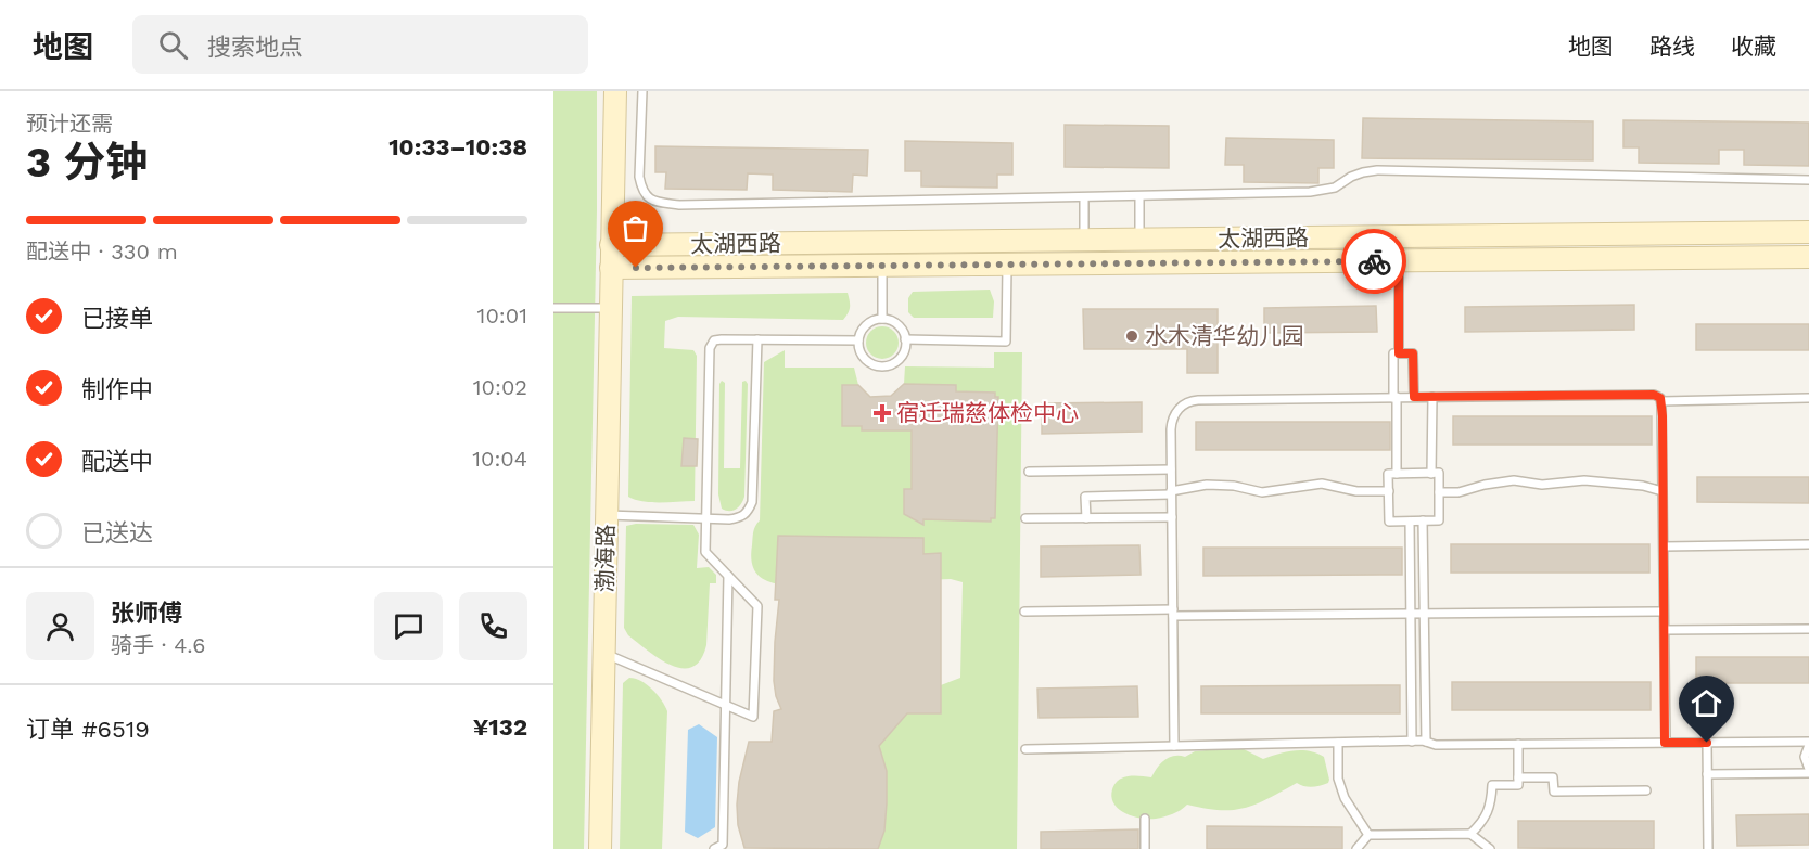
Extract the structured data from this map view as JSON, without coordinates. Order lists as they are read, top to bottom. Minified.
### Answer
{"streets":{"street":["太湖西路","渤海路"]},"crossings":[["太湖西路","渤海路"]],"places":{"other":["水木清华幼儿园"],"health":["宿迁瑞慈体检中心"]},"page":{"header":"地图","search":"搜索地点","nav":["地图","路线","收藏"],"heading":["3 分钟","预计还需","10:33–10:38"],"panel":["张师傅","骑手 · 4.6","订单 #6519","¥132"],"bar":"配送中 · 330 m","list":[["已接单","10:01"],["制作中","10:02"],["配送中","10:04"],"已送达"]}}
